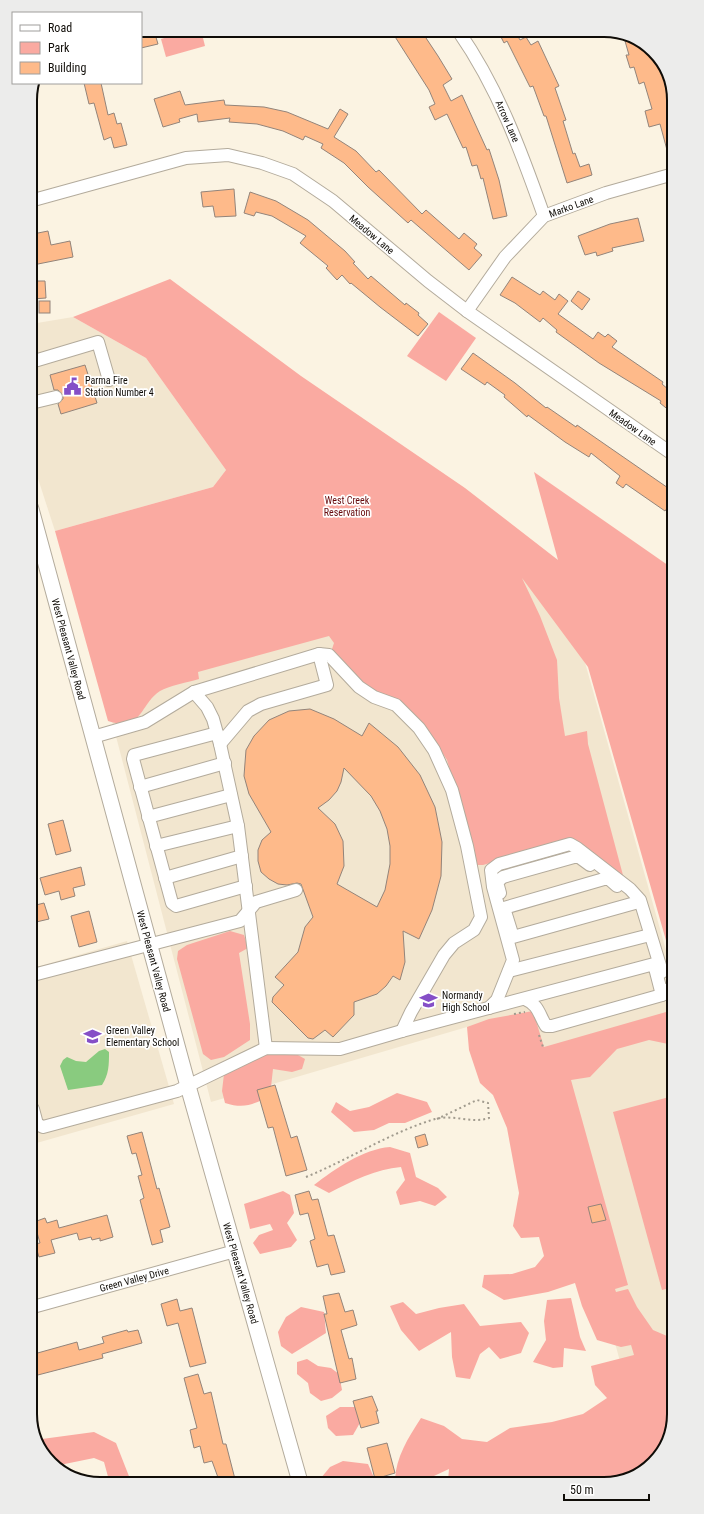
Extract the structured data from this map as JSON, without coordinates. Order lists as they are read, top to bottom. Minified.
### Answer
{"streets":{"main road":["West Pleasant Valley Road"],"street":["Arrow Lane","Marko Lane","Meadow Lane","Green Valley Drive"]},"crossings":[["Arrow Lane","Marko Lane"],["Marko Lane","Meadow Lane"],["West Pleasant Valley Road","Green Valley Drive"]],"parks":["West Creek Reservation"],"places":{"public building":["Parma Fire Station Number 4"],"school or university":["Normandy High School","Green Valley Elementary School"]},"legend":["Road","Park","Building"],"scale_bar":"50 m"}
